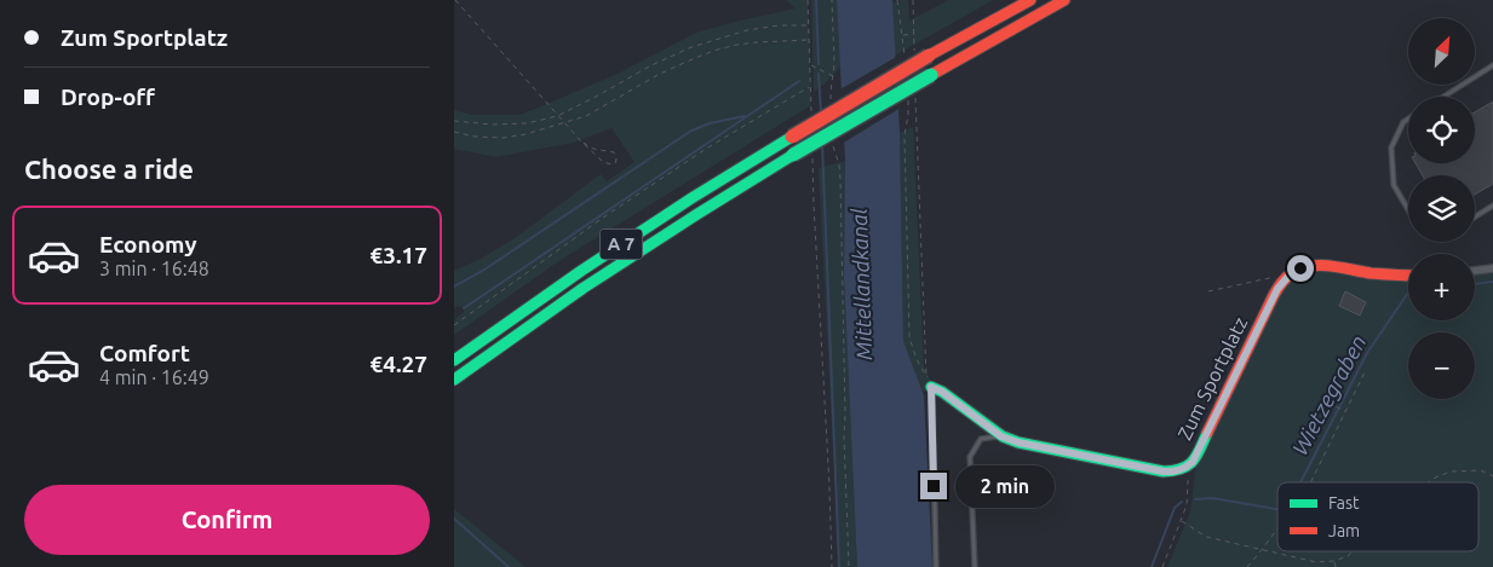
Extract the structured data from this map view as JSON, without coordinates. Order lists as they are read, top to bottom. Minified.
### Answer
{"streets":{"main road":["A 7","Zum Sportplatz"]},"water":["Mittellandkanal","Wietzegraben"],"legend":["Fast","Jam"],"north":"top right","page":{"banner":["Zum Sportplatz","Drop-off"],"map_buttons":["+","−"],"heading":"Choose a ride","list":[{"name":"Economy","note":"3 min · 16:48","value":"€3.17"},{"name":"Comfort","note":"4 min · 16:49","value":"€4.27"}],"bubble":"2 min","buttons":"Confirm"}}
